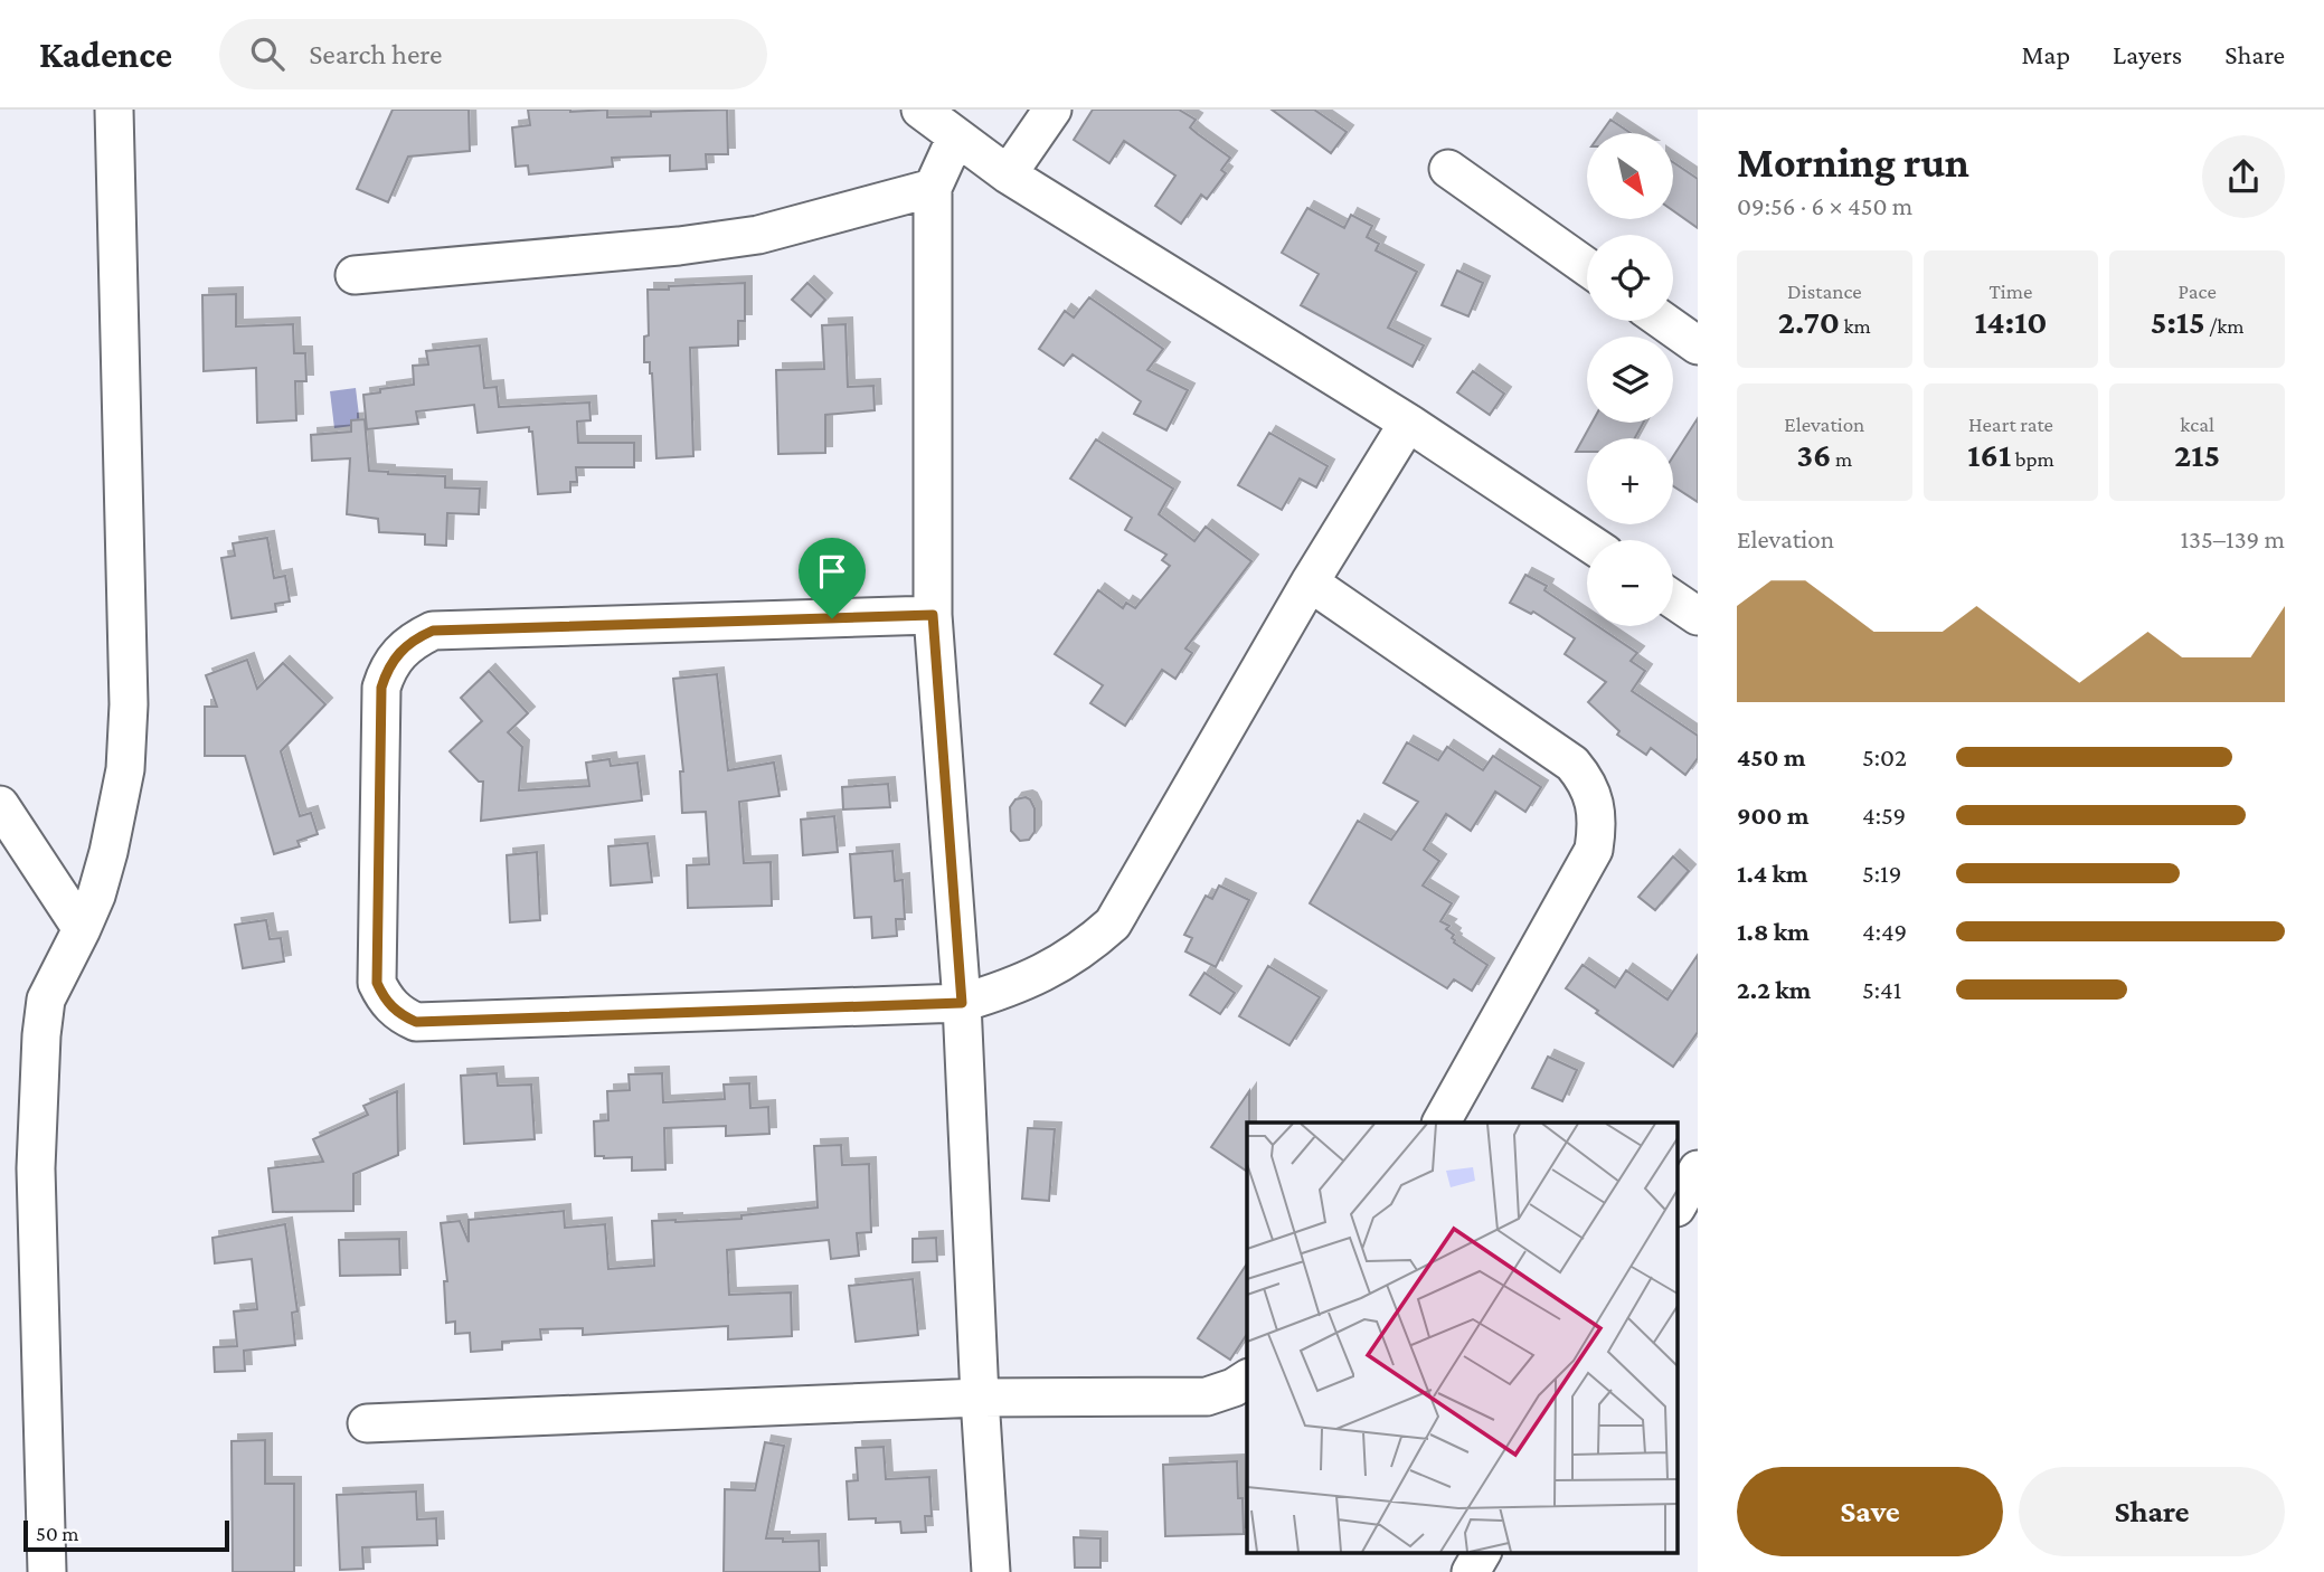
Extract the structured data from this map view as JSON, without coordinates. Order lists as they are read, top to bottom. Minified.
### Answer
{"scale_bar":"50 m","north":"bottom right","page":{"header":"Kadence","search":"Search here","nav":["Map","Layers","Share"],"heading":["Morning run","09:56 · 6 × 450 m"],"map_buttons":["+","−"],"stats":[["Distance","2.70 km"],["Time","14:10"],["Pace","5:15 /km"],["Elevation","36 m"],["Heart rate","161 bpm"],["kcal","215"]],"chart":["Elevation","135–139 m"],"list":[{"name":"450 m","note":"5:02"},{"name":"900 m","note":"4:59"},{"name":"1.4 km","note":"5:19"},{"name":"1.8 km","note":"4:49"},{"name":"2.2 km","note":"5:41"}],"buttons":["Save","Share"],"scale":"50 m"}}
